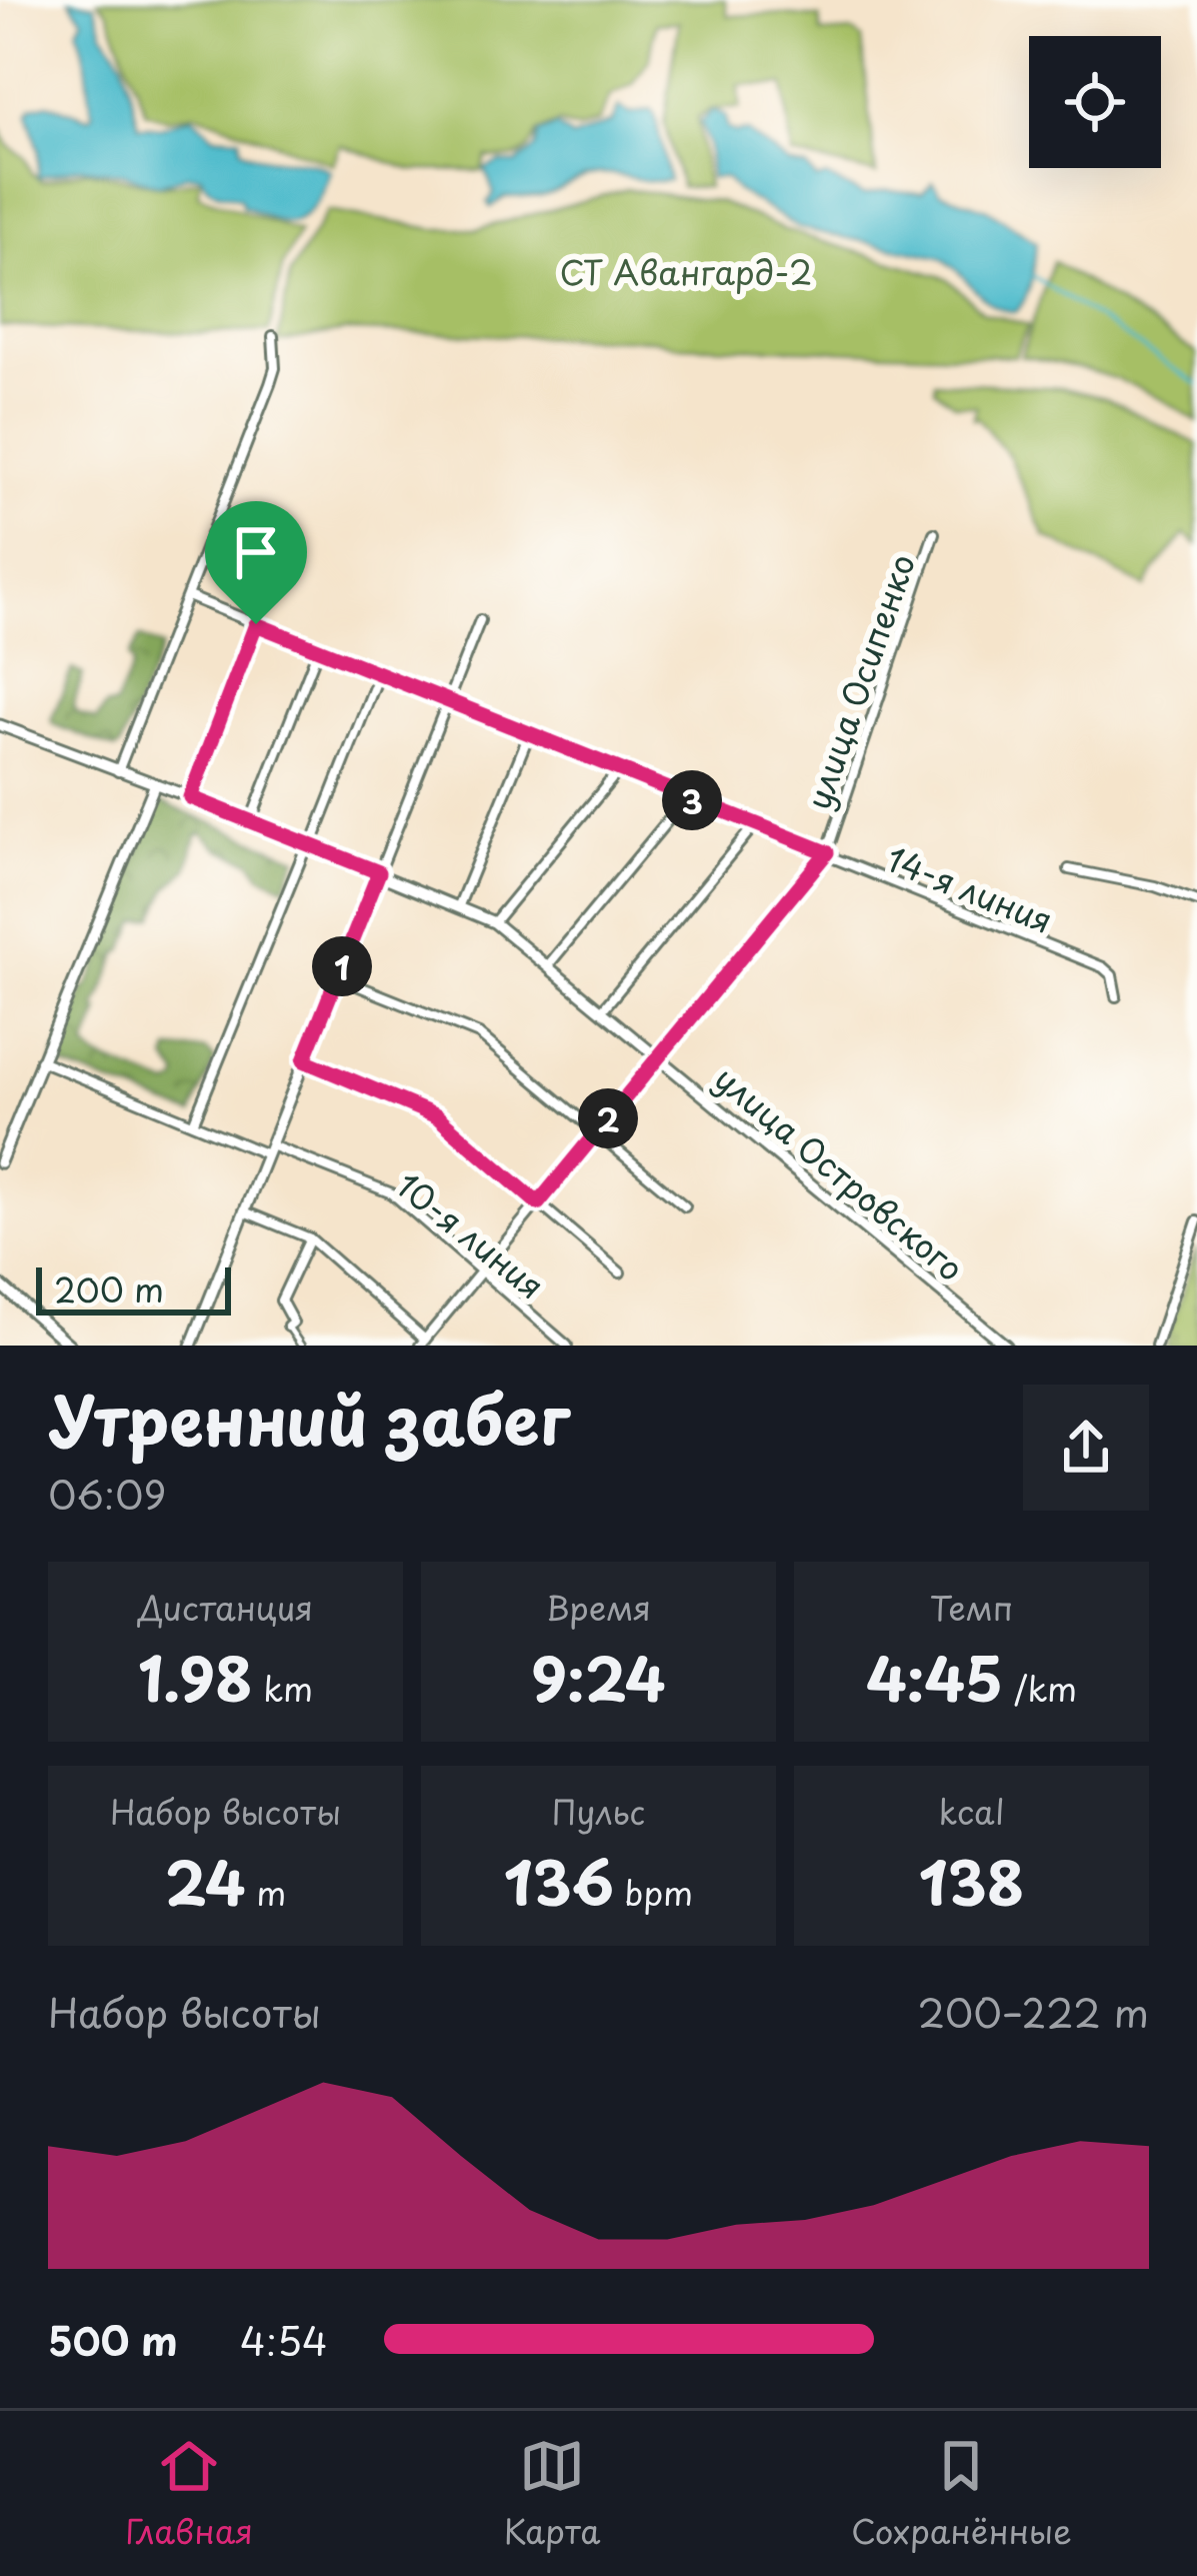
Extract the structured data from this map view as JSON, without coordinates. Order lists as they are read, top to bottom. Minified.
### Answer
{"streets":{"street":["улица Осипенко","14-я линия","улица Островского","10-я линия"]},"crossings":[["улица Осипенко","14-я линия"],["улица Осипенко","улица Островского"],["улица Осипенко","10-я линия"]],"parks":["СТ Авангард-2"],"scale_bar":"200 m","page":{"pins":["3","1","2"],"scale":"200 m","heading":["Утренний забег","06:09"],"stats":[["Дистанция","1.98 km"],["Время","9:24"],["Темп","4:45 /km"],["Набор высоты","24 m"],["Пульс","136 bpm"],["kcal","138"]],"chart":["Набор высоты","200–222 m"],"list":[{"name":"500 m","note":"4:54"}],"tabs":["Главная","Карта","Сохранённые"]}}
